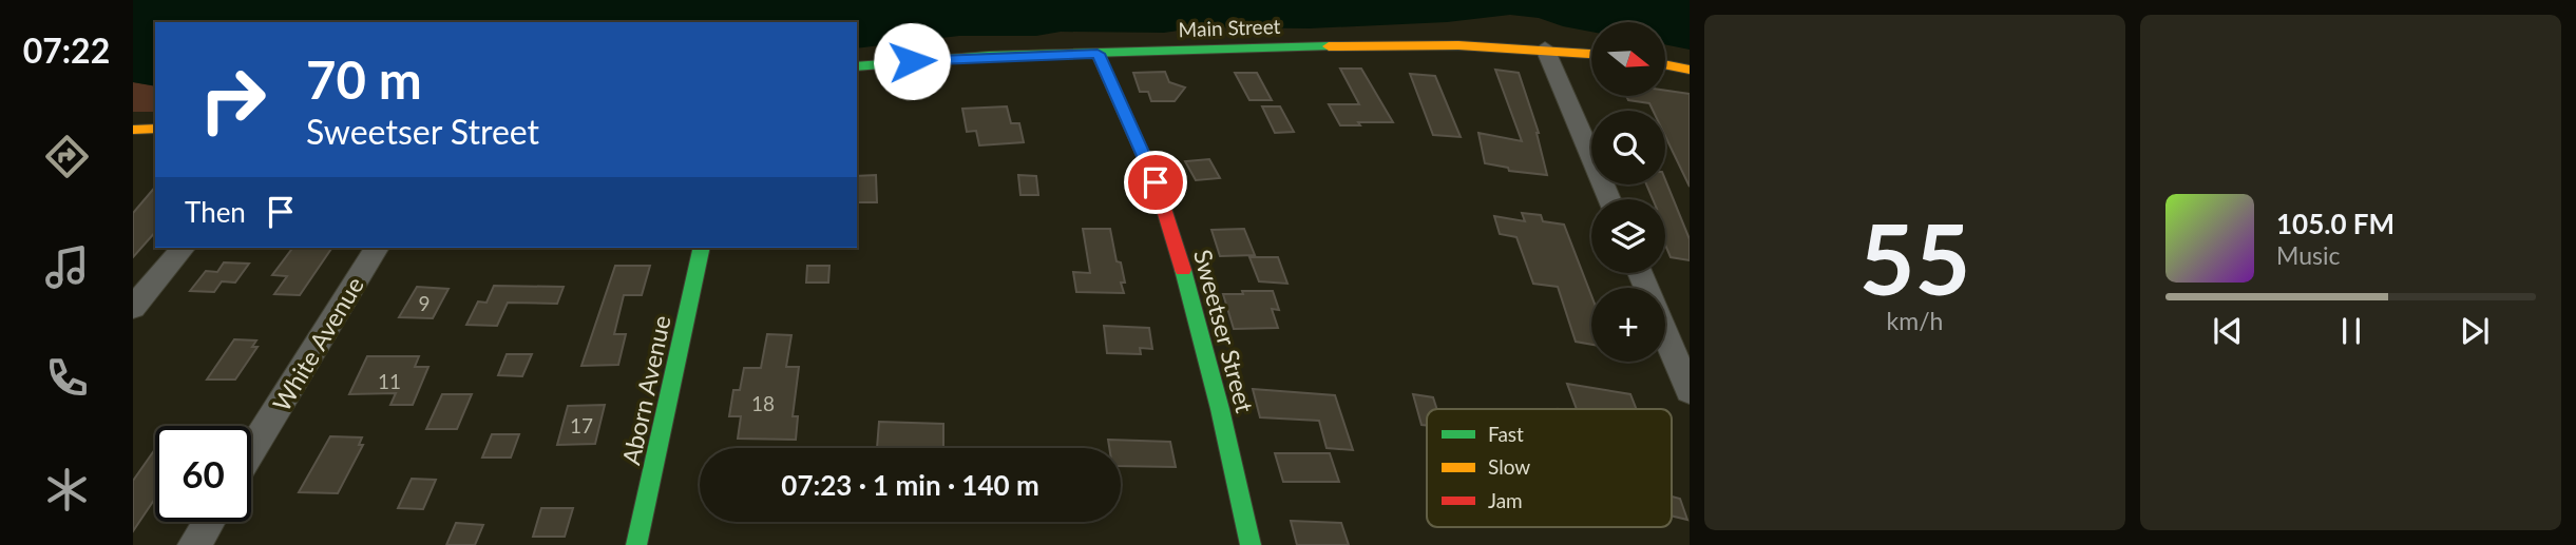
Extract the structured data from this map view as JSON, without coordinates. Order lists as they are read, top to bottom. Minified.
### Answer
{"streets":{"main road":["Main Street","Sweetser Street","Aborn Avenue"],"street":["White Avenue"]},"crossings":[["Main Street","Sweetser Street"]],"house_numbers":["9","11","18","17"],"legend":["Fast","Slow","Jam"],"north":"right","page":{"tabs":"07:22","tile":["55","km/h"],"map_buttons":"+","turn":["70 m","Sweetser Street"],"then":"Then","song":["105.0 FM","Music"],"limit":"60","trip":"07:23 · 1 min · 140 m"}}
